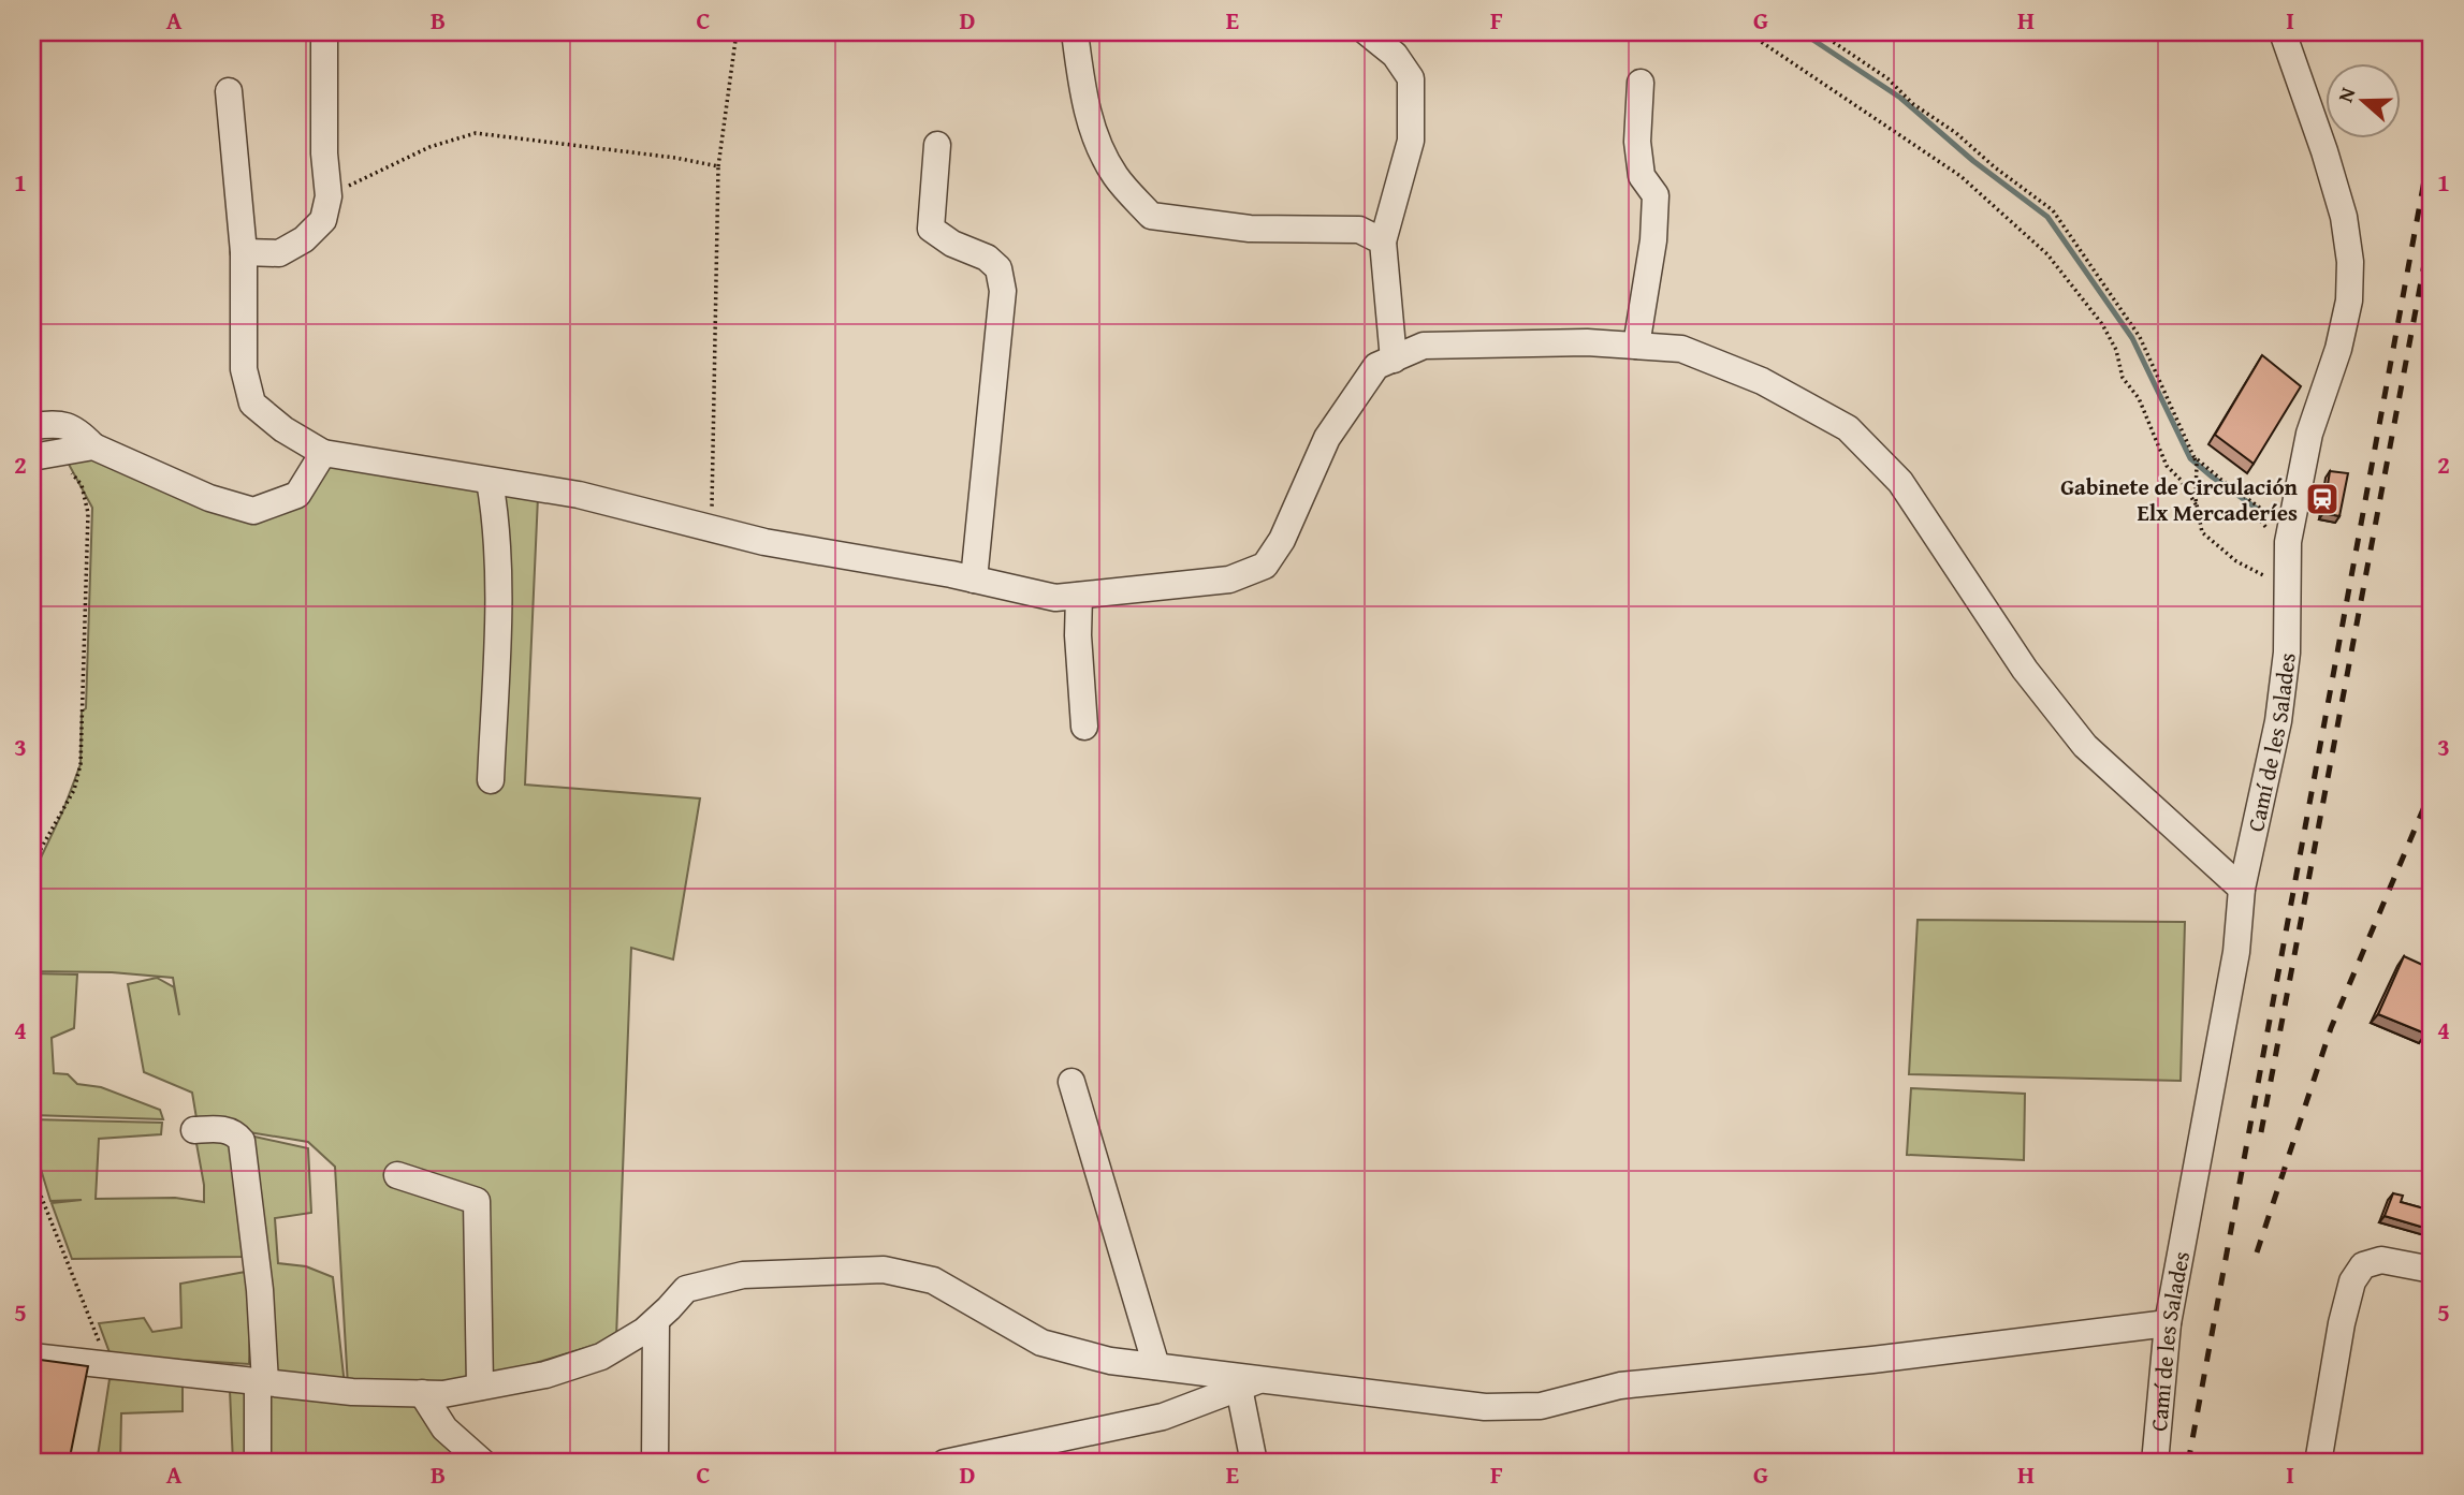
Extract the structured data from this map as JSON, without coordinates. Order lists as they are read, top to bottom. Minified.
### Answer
{"streets":{"street":["Camí de les Salades"]},"places":{"station":["Gabinete de Circulación Elx Mercaderíes"]},"north":"left","grid":{"columns":["A","B","C","D","E","F","G","H","I"],"rows":["1","2","3","4","5"]}}
